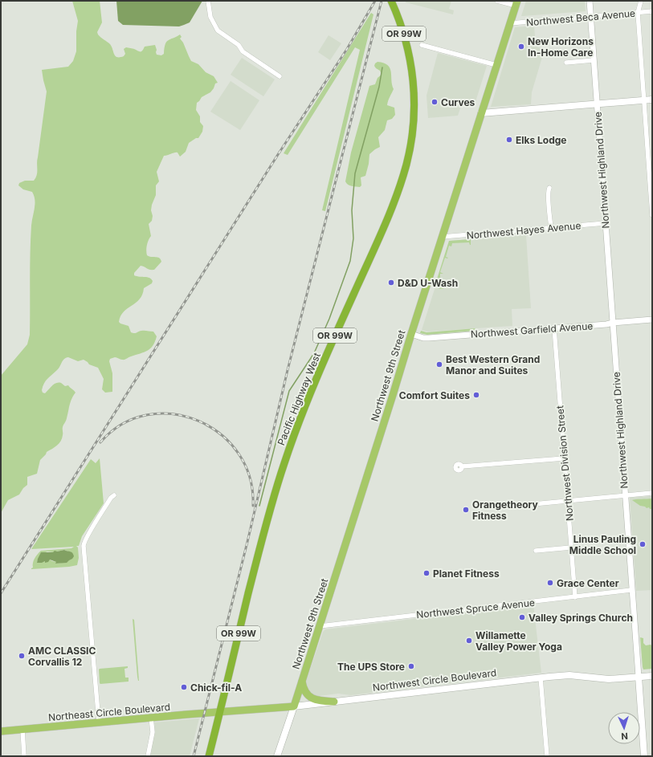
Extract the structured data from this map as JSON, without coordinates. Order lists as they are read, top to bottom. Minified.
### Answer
{"streets":{"highway":["OR 99W","Pacific Highway West"],"main road":["Northwest Highland Drive","Northwest 9th Street","Northwest Circle Boulevard","Northeast Circle Boulevard"],"street":["Northwest Beca Avenue","Northwest Hayes Avenue","Northwest Garfield Avenue","Northwest Division Street","Northwest Spruce Avenue"]},"crossings":[["Northwest Beca Avenue","Northwest Highland Drive"],["Northwest Beca Avenue","Northwest 9th Street"],["Northwest Highland Drive","Northwest Hayes Avenue"],["Northwest Highland Drive","Northwest Garfield Avenue"],["Northwest Highland Drive","Northwest Spruce Avenue"],["Northwest Highland Drive","Northwest Circle Boulevard"],["Northwest Hayes Avenue","Northwest 9th Street"],["Northwest Garfield Avenue","Northwest 9th Street"],["Northwest Garfield Avenue","Northwest Division Street"],["Northwest 9th Street","Northwest Spruce Avenue"],["Northwest 9th Street","Northwest Circle Boulevard"],["Pacific Highway West","Northwest Circle Boulevard"],["Pacific Highway West","Northeast Circle Boulevard"],["Northwest Division Street","Northwest Spruce Avenue"],["Northwest Circle Boulevard","Northeast Circle Boulevard"]],"places":["New Horizons In-Home Care","Curves","Elks Lodge","D&D U-Wash","Best Western Grand Manor and Suites","Comfort Suites","Orangetheory Fitness","Linus Pauling Middle School","Planet Fitness","Grace Center","Valley Springs Church","Willamette Valley Power Yoga","AMC CLASSIC Corvallis 12","The UPS Store","Chick-fil-A"],"north":"bottom"}
